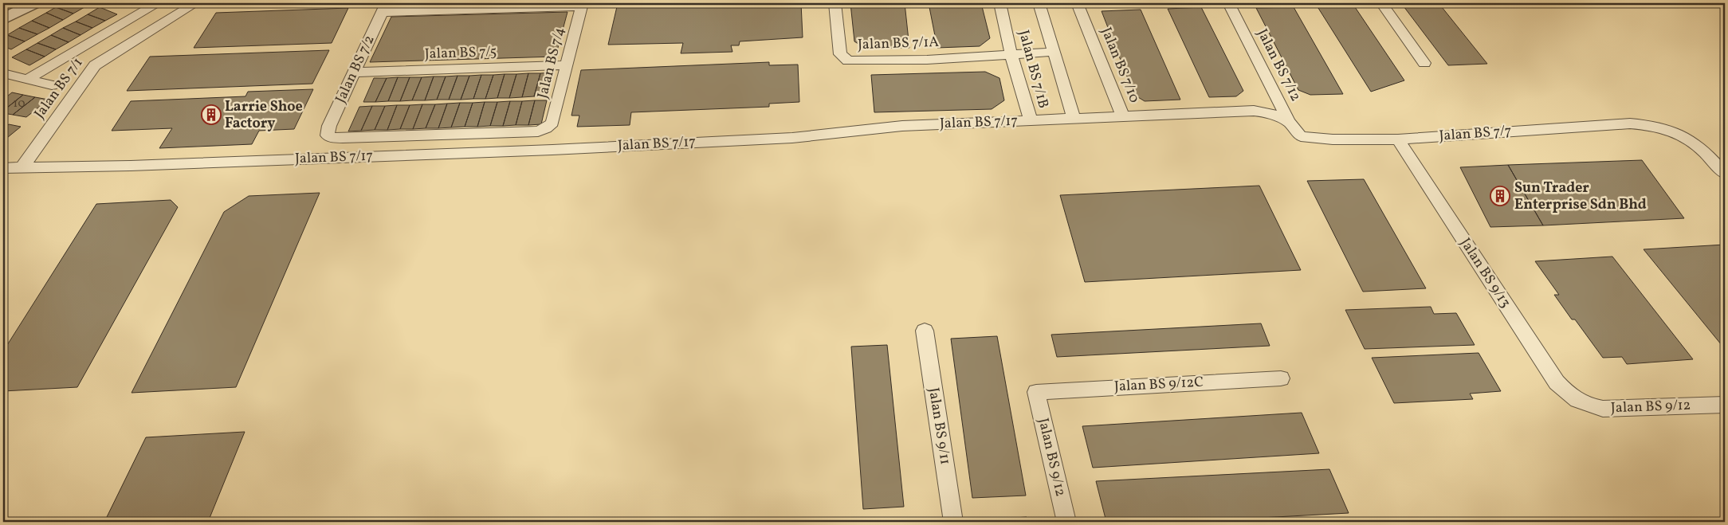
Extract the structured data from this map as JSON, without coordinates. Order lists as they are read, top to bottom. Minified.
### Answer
{"streets":{"street":["Jalan BS 7/1A","Jalan BS 7/5","Jalan BS 7/4","Jalan BS 7/10","Jalan BS 7/12","Jalan BS 7/2","Jalan BS 7/1B","Jalan BS 7/1","Jalan BS 7/17","Jalan BS 7/7","Jalan BS 9/13","Jalan BS 9/12C","Jalan BS 9/12","Jalan BS 9/11"]},"crossings":[["Jalan BS 7/1A","Jalan BS 7/1B"],["Jalan BS 7/5","Jalan BS 7/4"],["Jalan BS 7/5","Jalan BS 7/2"],["Jalan BS 7/4","Jalan BS 7/2"],["Jalan BS 7/10","Jalan BS 7/17"],["Jalan BS 7/12","Jalan BS 7/17"],["Jalan BS 7/12","Jalan BS 7/7"],["Jalan BS 7/1B","Jalan BS 7/17"],["Jalan BS 7/1","Jalan BS 7/17"],["Jalan BS 7/7","Jalan BS 9/13"],["Jalan BS 9/13","Jalan BS 9/12"],["Jalan BS 9/12C","Jalan BS 9/12"]],"places":{"building":["Larrie Shoe Factory","Sun Trader Enterprise Sdn Bhd"]},"house_numbers":["10"]}
